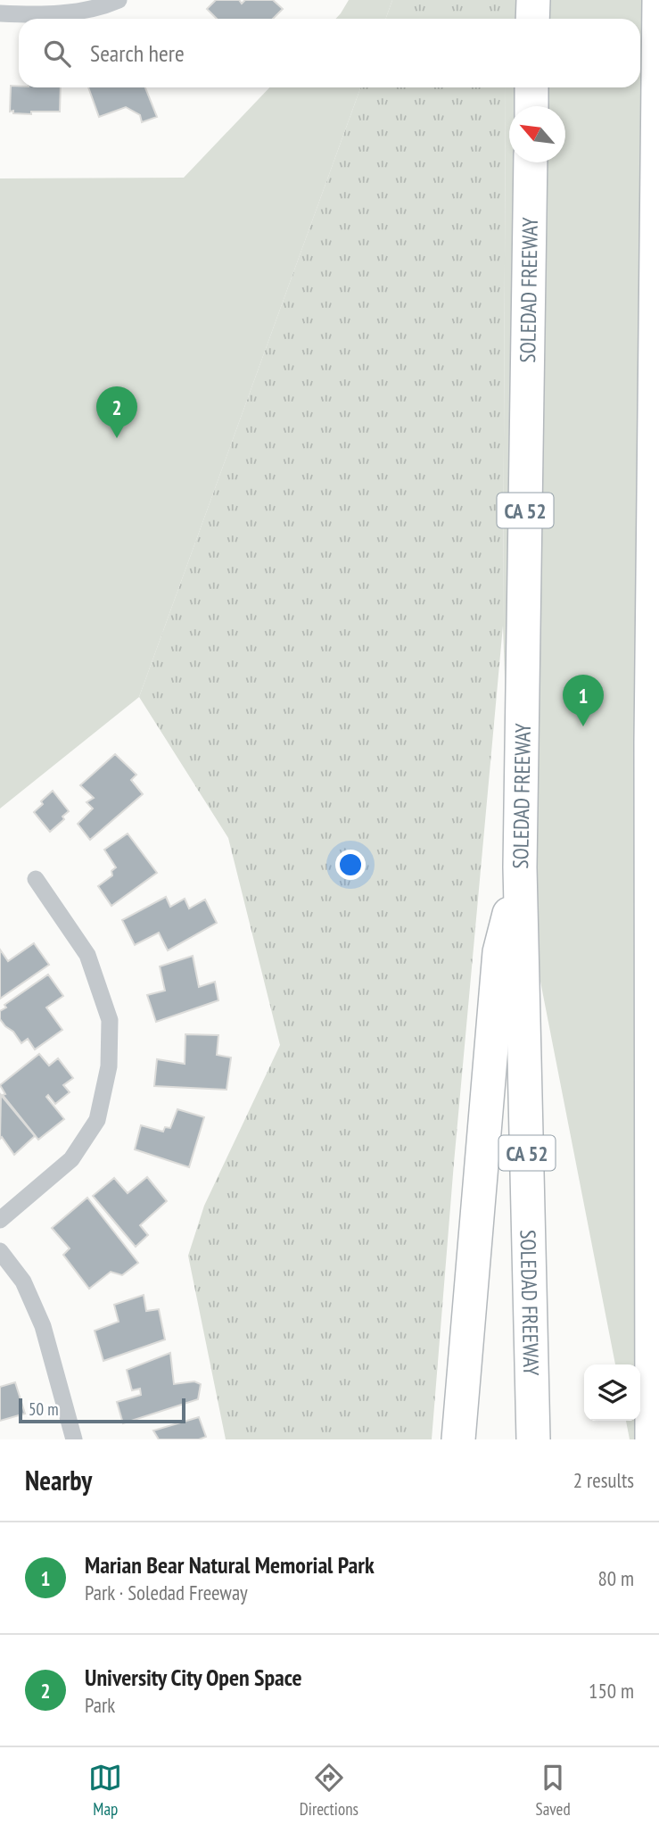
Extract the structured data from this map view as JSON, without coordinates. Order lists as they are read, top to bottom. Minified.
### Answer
{"streets":{"highway":["SOLEDAD FREEWAY","CA 52"]},"scale_bar":"50 m","north":"top left","page":{"search":"Search here","pins":["2","1"],"scale":"50 m","heading":["Nearby","2 results"],"list":[{"mark":"1","name":"Marian Bear Natural Memorial Park","note":"Park · Soledad Freeway","value":"80 m"},{"mark":"2","name":"University City Open Space","note":"Park","value":"150 m"}],"nav":["Map","Directions","Saved"]}}
